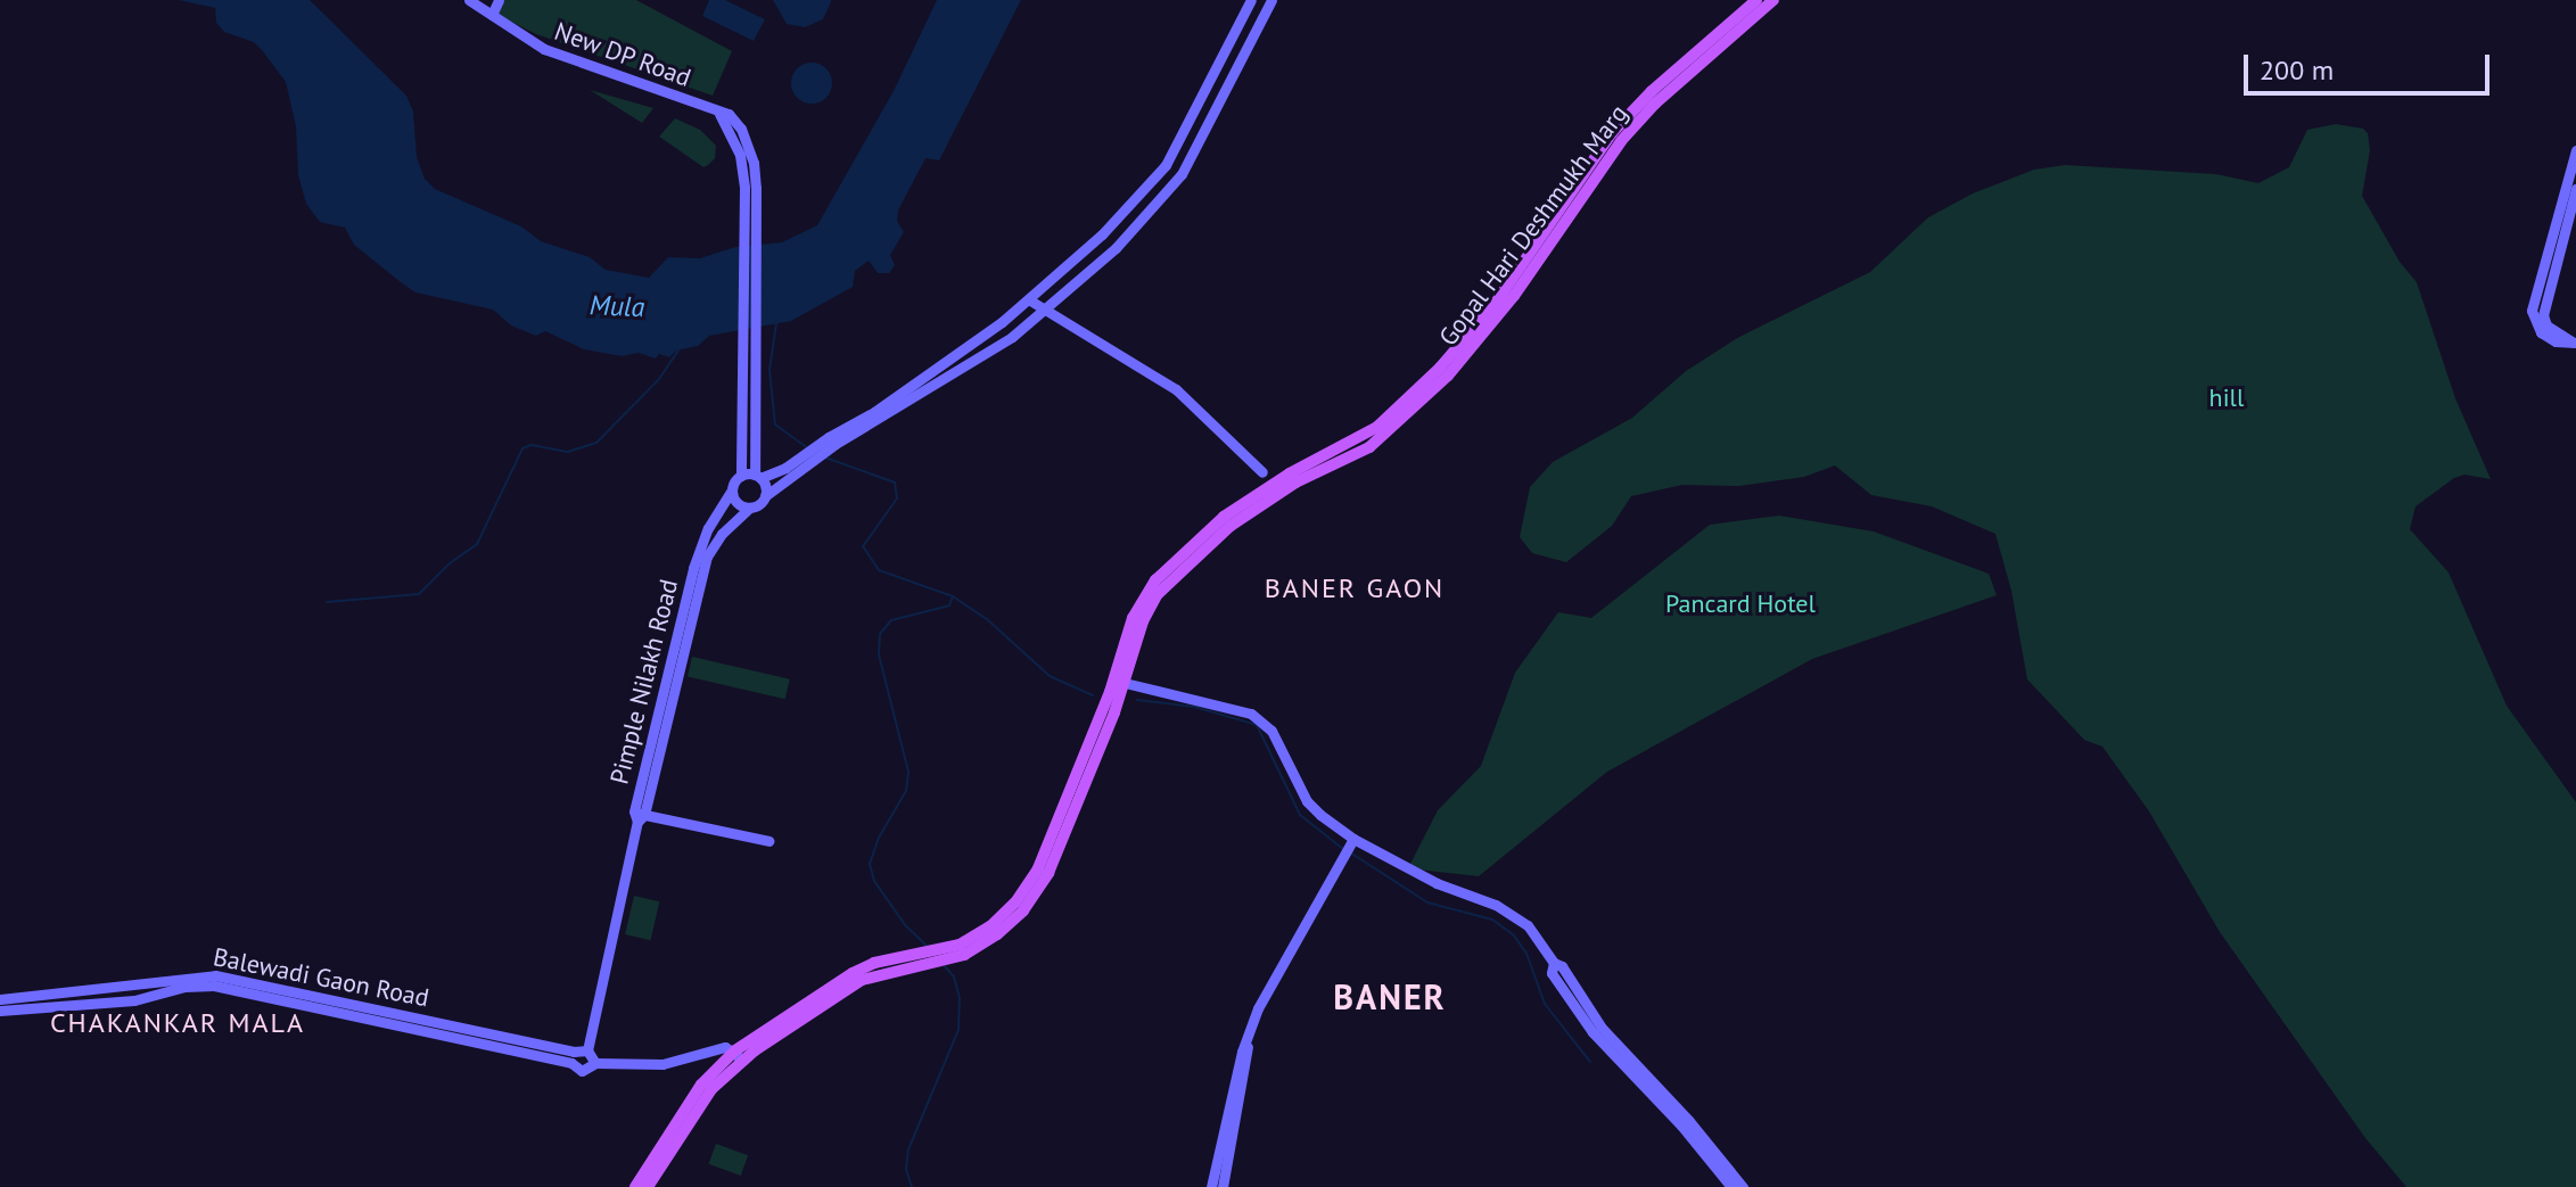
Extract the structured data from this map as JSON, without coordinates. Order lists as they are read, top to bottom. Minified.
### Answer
{"streets":{"main road":["New DP Road","Gopal Hari Deshmukh Marg","Pimple Nilakh Road","Balewadi Gaon Road"]},"districts":["BANER GAON","BANER","CHAKANKAR MALA"],"water":["Mula"],"parks":["hill","Pancard Hotel"],"scale_bar":"200 m"}
